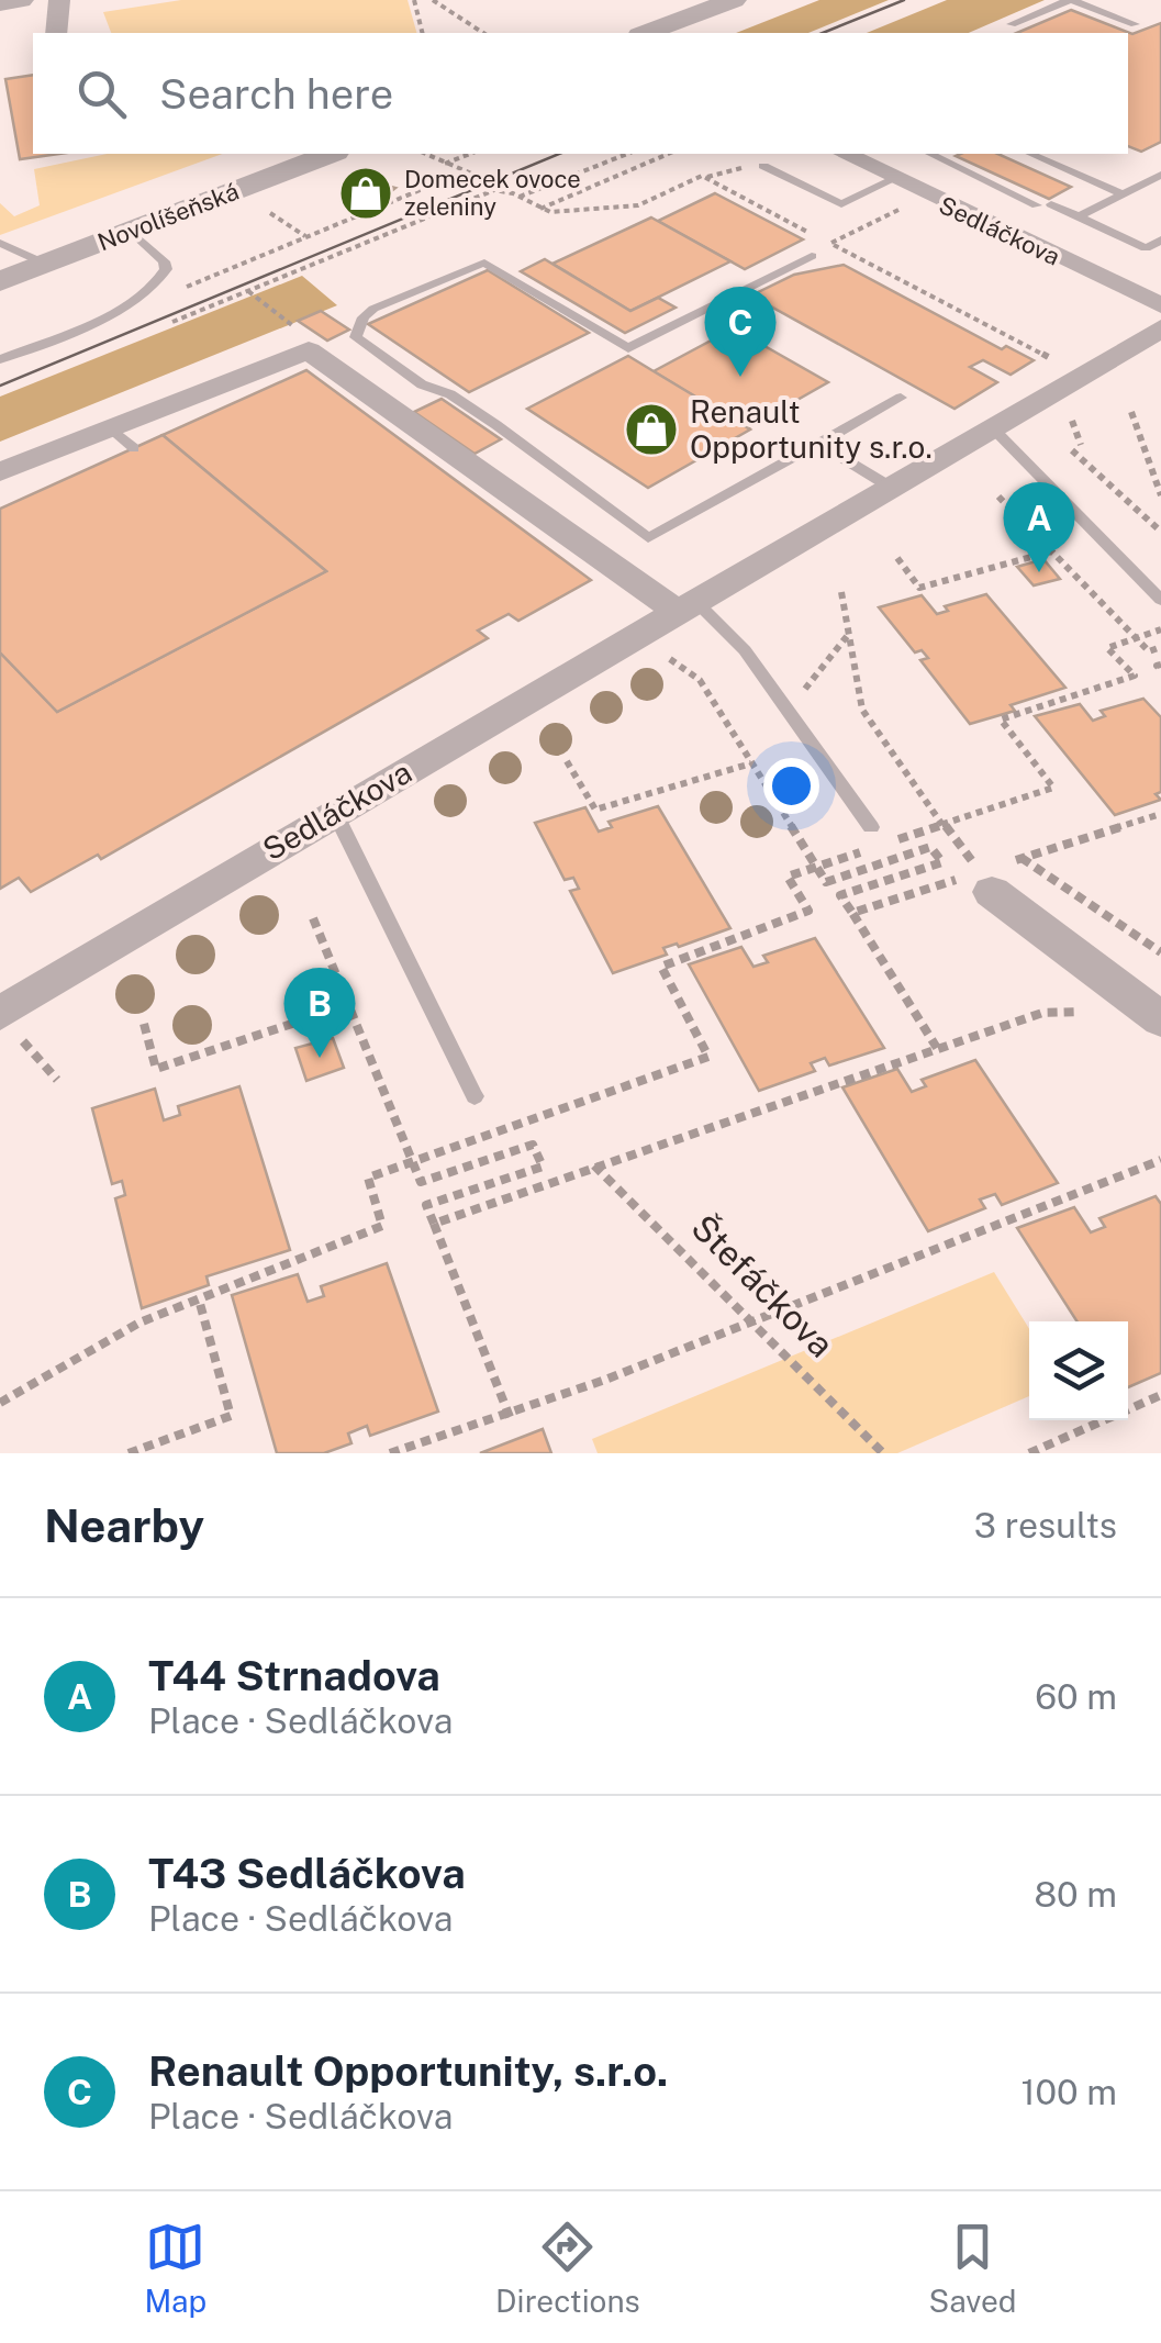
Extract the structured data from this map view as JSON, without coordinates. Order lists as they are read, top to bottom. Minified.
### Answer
{"streets":{"street":["Novolíšeňská","Sedláčkova"],"path":["Štefáčkova"]},"places":{"shop":["Domecek ovoce zeleniny","Renault Opportunity s.r.o."]},"page":{"search":"Search here","pins":["C","A","B"],"heading":["Nearby","3 results"],"list":[{"mark":"A","name":"T44 Strnadova","note":"Place · Sedláčkova","value":"60 m"},{"mark":"B","name":"T43 Sedláčkova","note":"Place · Sedláčkova","value":"80 m"},{"mark":"C","name":"Renault Opportunity, s.r.o.","note":"Place · Sedláčkova","value":"100 m"}],"nav":["Map","Directions","Saved"]}}
